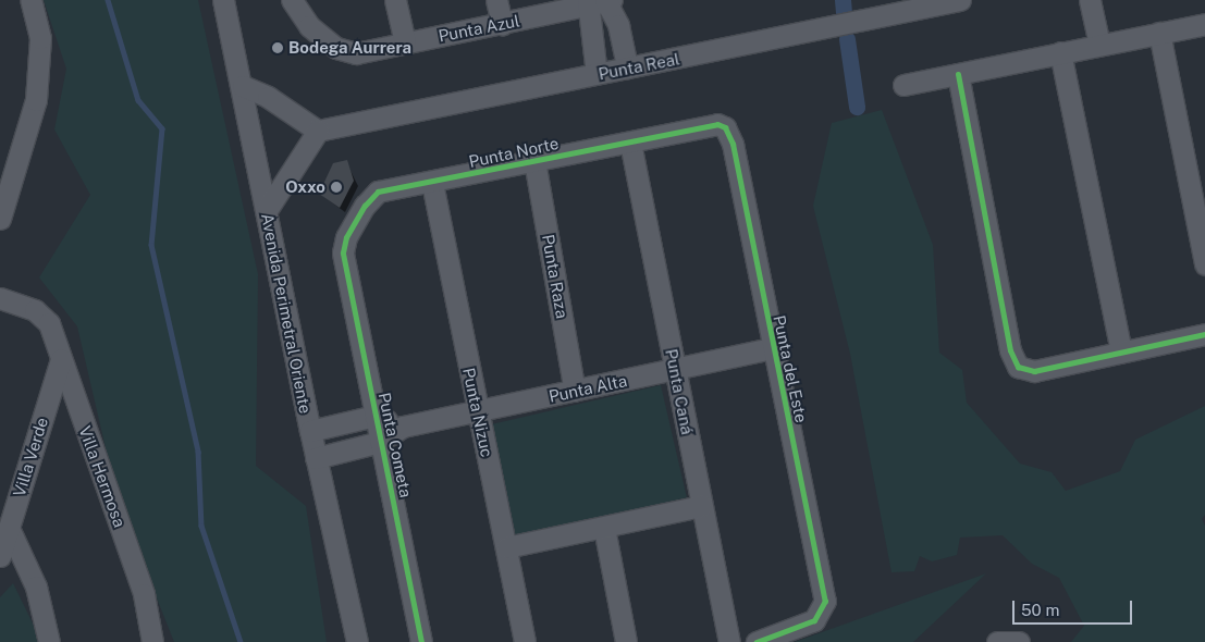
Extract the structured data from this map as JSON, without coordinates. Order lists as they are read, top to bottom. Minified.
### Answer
{"streets":{"street":["Punta Azul","Punta Real","Punta Norte","Punta Raza","Avenida Perimetral Oriente","Punta del Este","Punta Alta","Punta Caná","Punta Nizuc","Punta Cometa","Villa Verde","Villa Hermosa"]},"crossings":[["Punta Norte","Punta Raza"],["Punta Norte","Punta del Este"],["Punta Norte","Punta Caná"],["Punta Norte","Punta Nizuc"],["Punta Norte","Punta Cometa"],["Punta Raza","Punta Alta"],["Avenida Perimetral Oriente","Punta Alta"],["Punta del Este","Punta Alta"],["Punta Alta","Punta Caná"],["Punta Alta","Punta Nizuc"],["Punta Alta","Punta Cometa"],["Villa Verde","Villa Hermosa"]],"places":["Bodega Aurrera","Oxxo"],"scale_bar":"50 m"}
